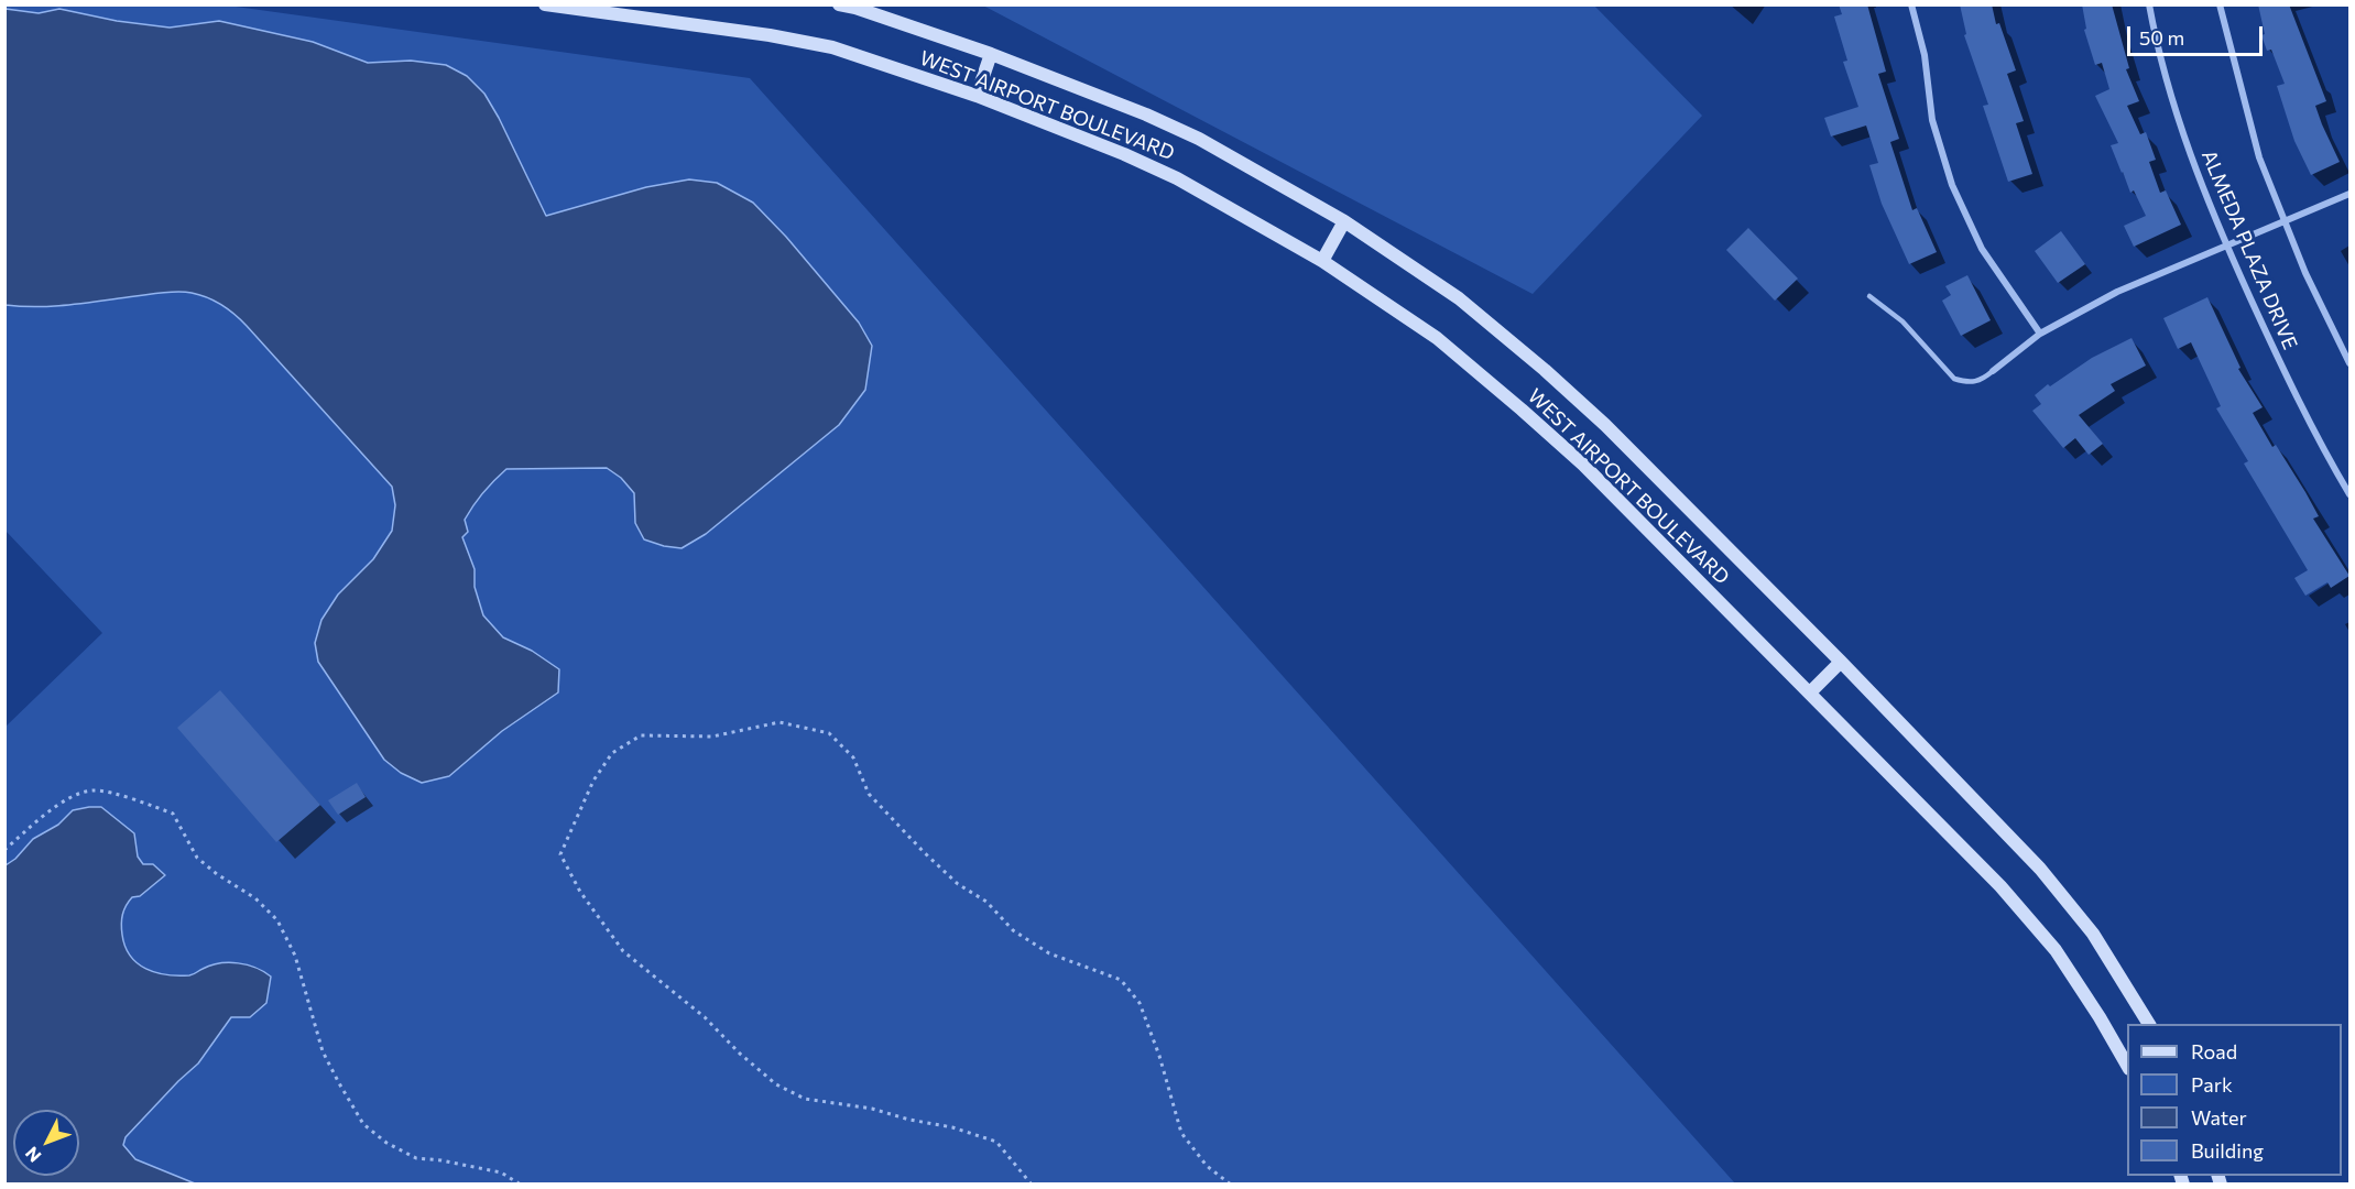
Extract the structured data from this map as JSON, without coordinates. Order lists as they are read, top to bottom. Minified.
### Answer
{"streets":{"main road":["WEST AIRPORT BOULEVARD"],"street":["ALMEDA PLAZA DRIVE"]},"legend":["Road","Park","Water","Building"],"scale_bar":"50 m","north":"bottom left"}
